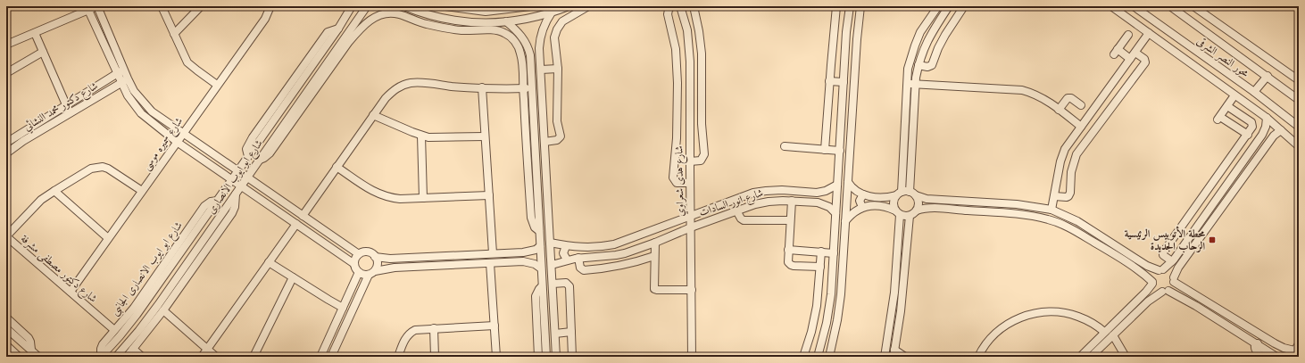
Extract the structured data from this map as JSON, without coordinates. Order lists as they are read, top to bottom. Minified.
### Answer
{"streets":{"street":["محور النصر الشرقى","شارع دكتور محمد النشائي","شارع سميره موسى","شارع ابو ايوب الانصارى","شارع هدى شعراوي","شارع انور السادات","شارع دكتور مصطفى مشرفة","شارع ابو ايوب الانصارى الجانبى"]},"crossings":[["شارع سميره موسى","شارع دكتور مصطفى مشرفة"],["شارع ابو ايوب الانصارى","شارع ابو ايوب الانصارى الجانبى"],["شارع هدى شعراوي","شارع انور السادات"],["شارع دكتور مصطفى مشرفة","شارع ابو ايوب الانصارى الجانبى"]],"places":{"transit":["محطة الأتوبيس الرئيسية الرحاب الجديدة"]}}
